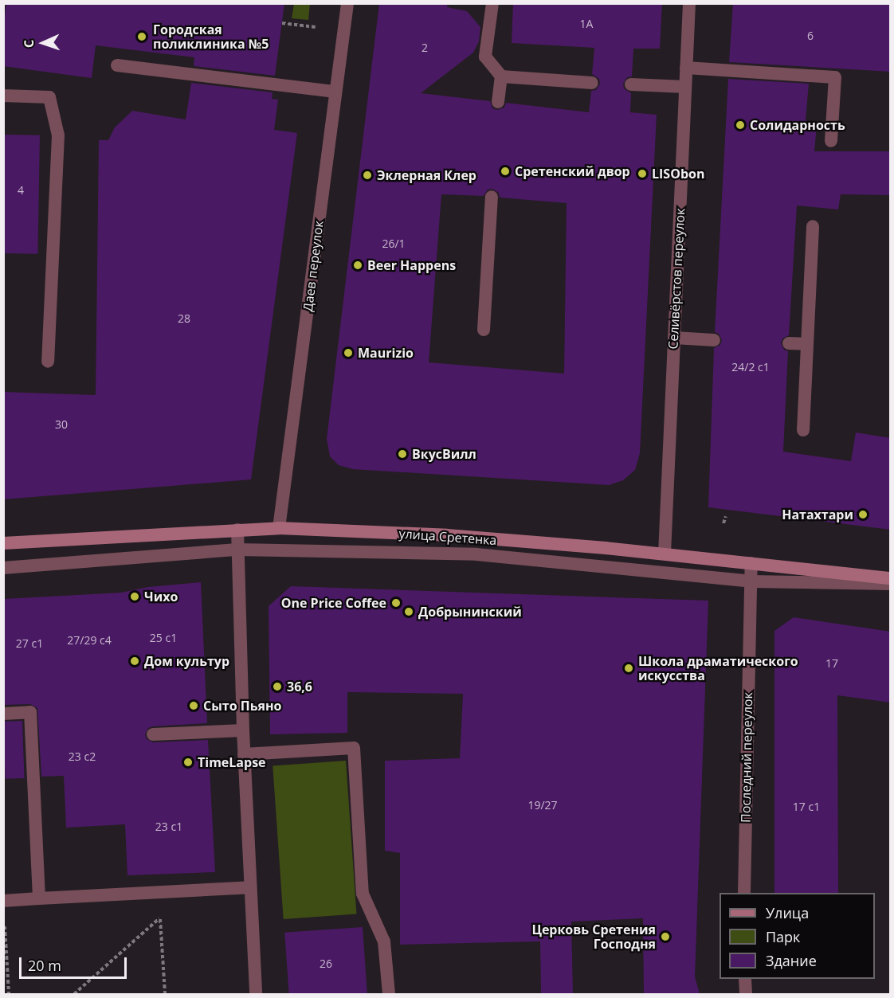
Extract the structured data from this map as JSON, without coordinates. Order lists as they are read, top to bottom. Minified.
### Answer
{"streets":{"main road":["улица Сретенка"],"street":["Даев переулок","Селивёрстов переулок","Последний переулок"]},"crossings":[["Даев переулок","улица Сретенка"],["Селивёрстов переулок","улица Сретенка"],["улица Сретенка","Последний переулок"]],"places":["Городская поликлиника №5","Солидарность","Сретенский двор","LISObon","Эклерная Клер","Beer Happens","Maurizio","ВкусВилл","Натахтари","Чихо","One Price Coffee","Добрынинский","Дом культур","Школа драматического искусства","36,6","Сыто Пьяно","TimeLapse","Церковь Сретения Господня"],"house_numbers":["1А","6","2","4","26/1","28","24/2 с1","30","25 с1","27/29 с4","27 с1","17","23 с2","19/27","17 с1","23 с1","26"],"legend":["Улица","Парк","Здание"],"scale_bar":"20 m","north":"left"}
